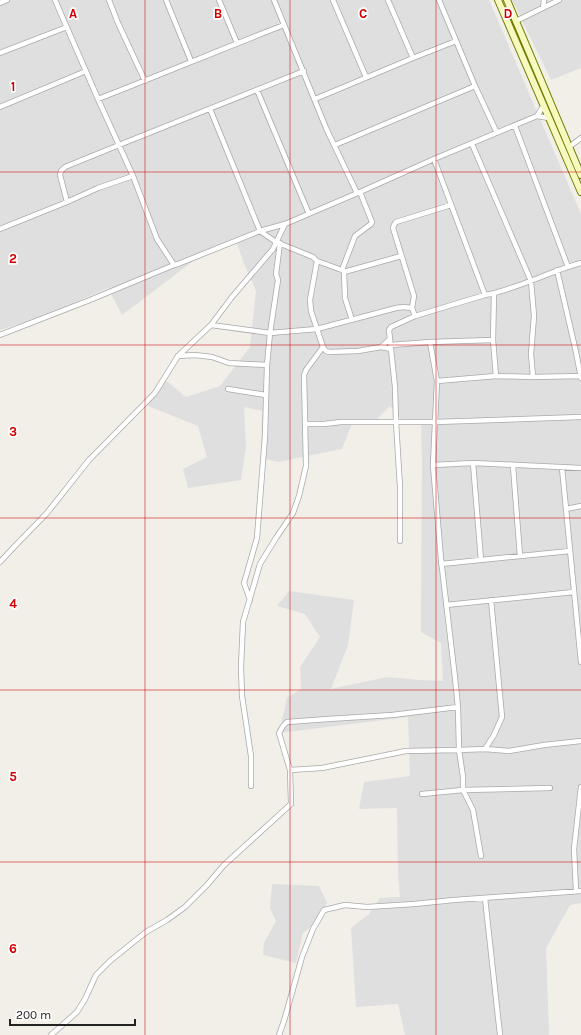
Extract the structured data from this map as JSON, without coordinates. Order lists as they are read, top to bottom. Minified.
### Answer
{"scale_bar":"200 m","grid":{"columns":["A","B","C","D"],"rows":["1","2","3","4","5","6"]}}
